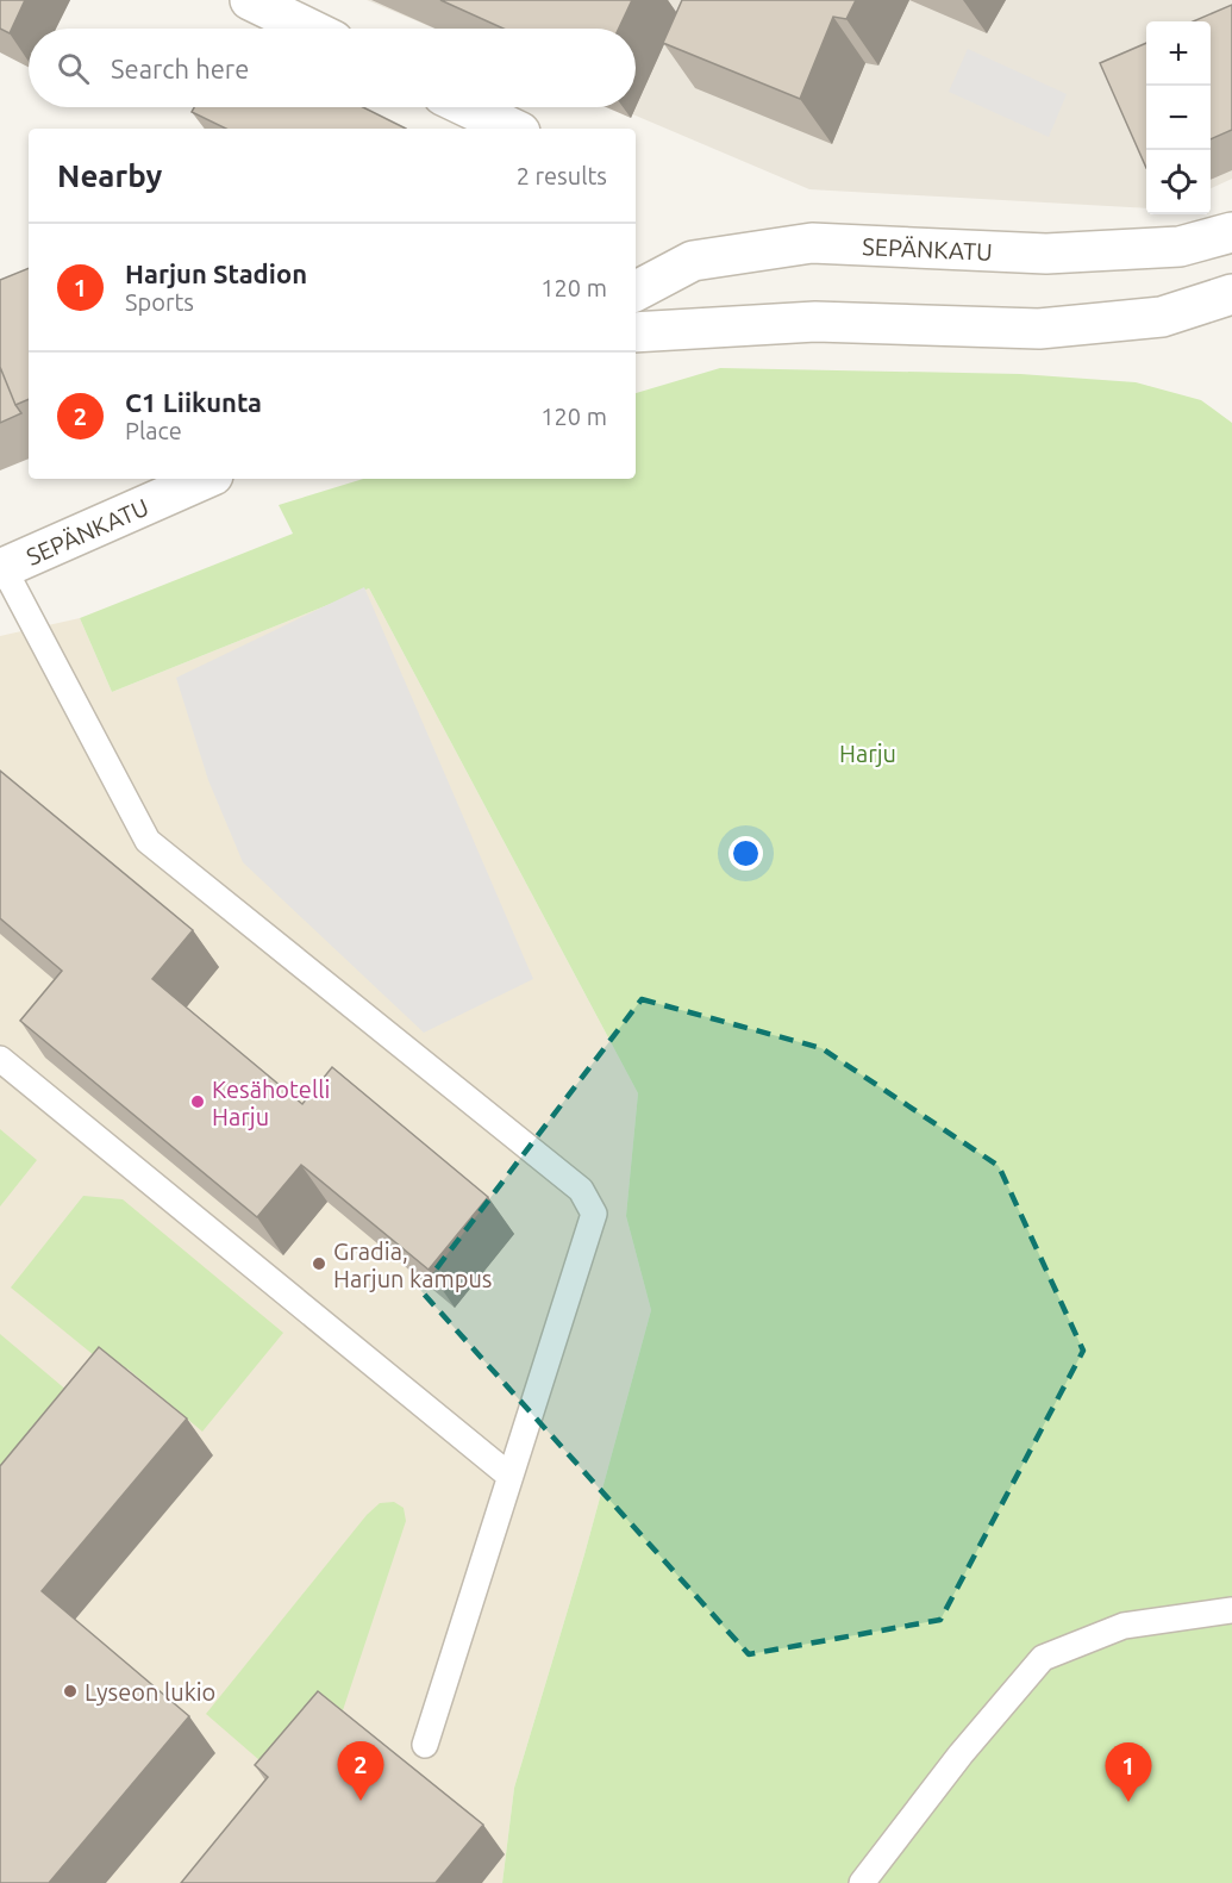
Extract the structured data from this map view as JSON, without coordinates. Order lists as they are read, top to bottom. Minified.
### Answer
{"streets":{"street":["SEPÄNKATU"]},"parks":["Harju"],"places":["Kesähotelli Harju","Gradia, Harjun kampus","Lyseon lukio"],"page":{"map_buttons":["+","−"],"search":"Search here","heading":["Nearby","2 results"],"list":[{"mark":"1","name":"Harjun Stadion","note":"Sports","value":"120 m"},{"mark":"2","name":"C1 Liikunta","note":"Place","value":"120 m"}],"pins":["2","1"]}}
